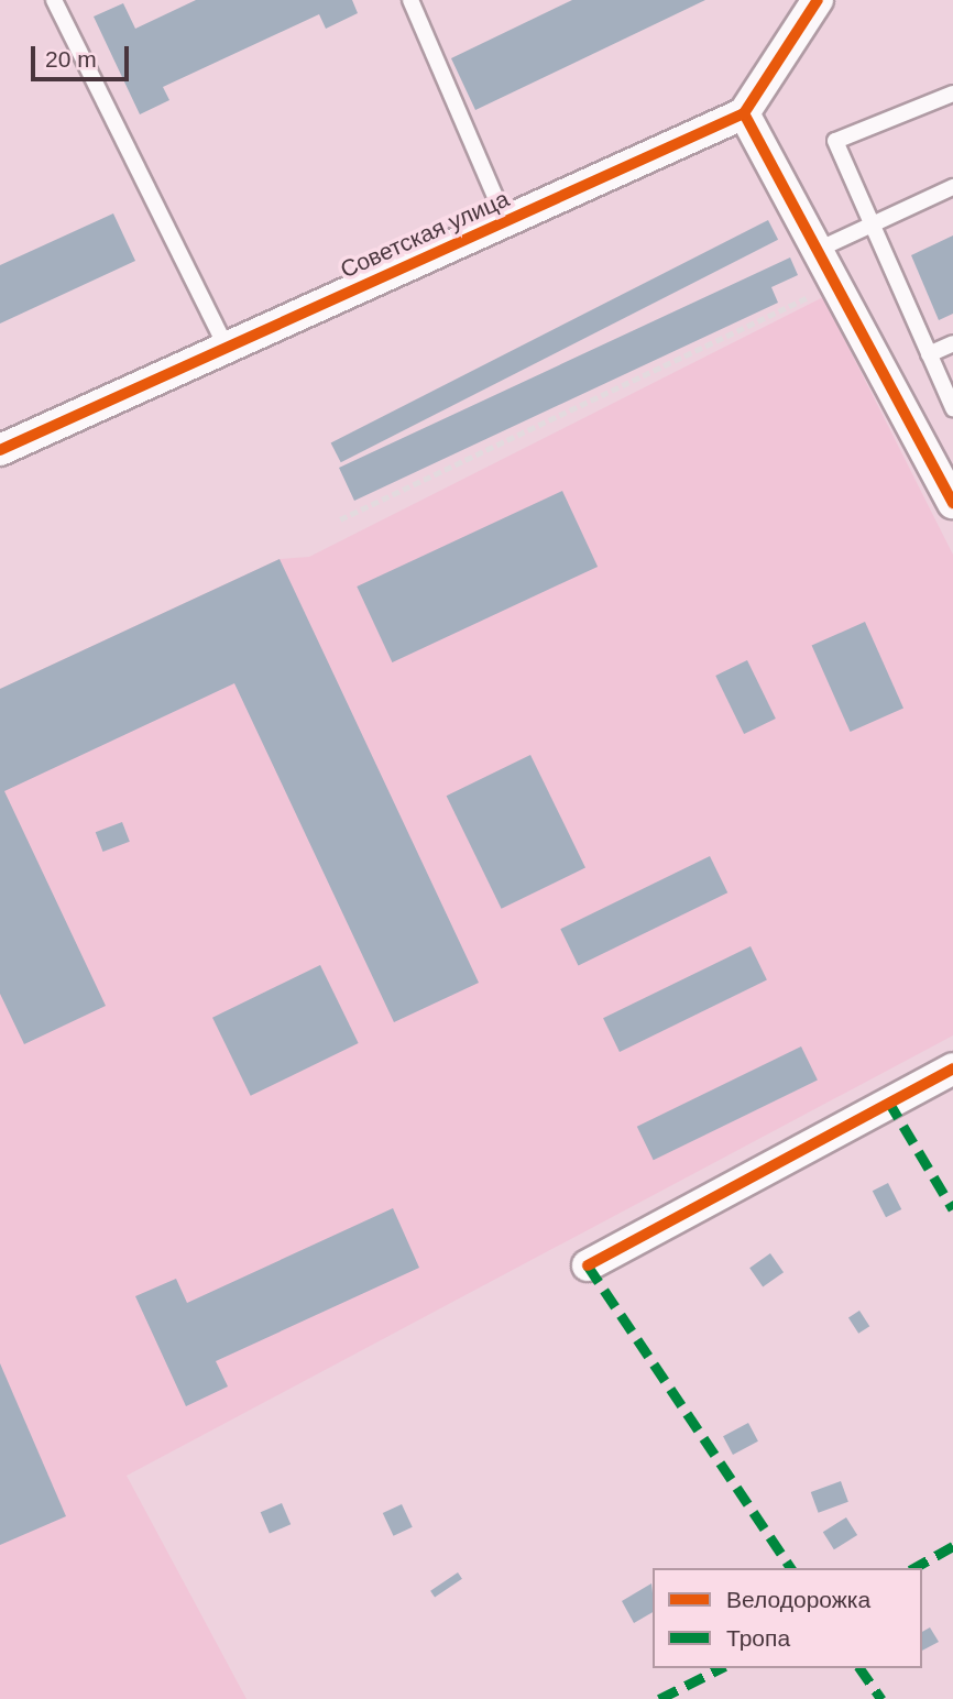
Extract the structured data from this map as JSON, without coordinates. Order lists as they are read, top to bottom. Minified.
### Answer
{"streets":{"street":["Советская улица"]},"legend":["Велодорожка","Тропа"],"scale_bar":"20 m"}
